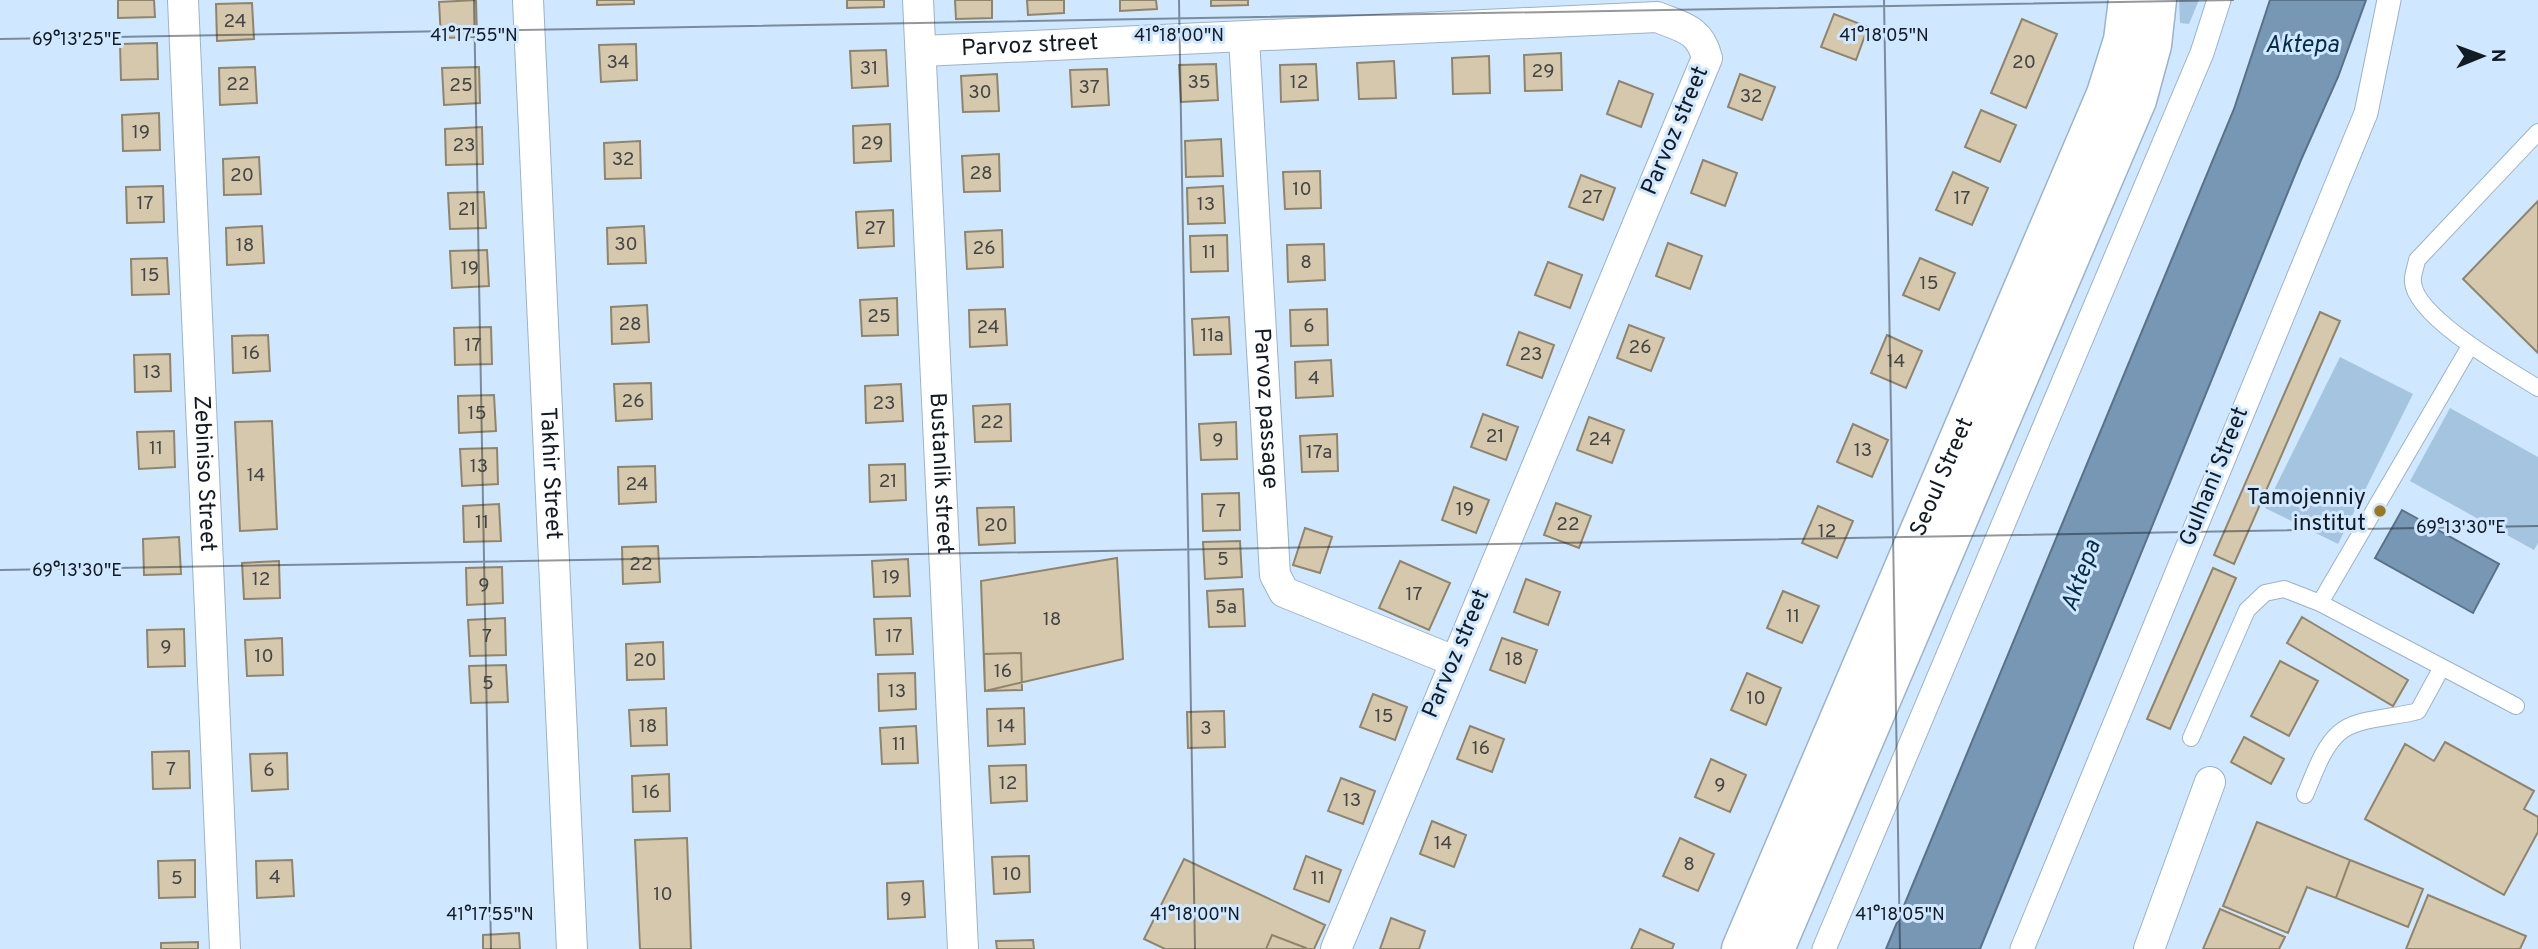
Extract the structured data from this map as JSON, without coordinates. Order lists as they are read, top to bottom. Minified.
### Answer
{"streets":{"main road":["Seoul Street"],"street":["Parvoz street","Parvoz passage","Bustanlik street","Zebiniso Street","Takhir Street","Gulhani Street"]},"crossings":[["Parvoz street","Parvoz passage"],["Parvoz street","Bustanlik street"]],"water":["Aktepa"],"places":["Tamojenniy institut"],"house_numbers":["24","34","20","31","29","35","12","22","25","37","30","32","19","29","23","32","28","20","10","27","17","17","13","21","27","30","18","26","11","8","19","15","15","25","28","6","24","11а","17","26","16","23","14","13","4","26","23","15","22","21","24","9","11","13","17а","13","14","21","24","19","7","11","22","20","12","5","22","19","12","9","17","5а","11","18","7","17","9","10","18","20","16","5","13","10","15","18","14","3","11","16","7","6","12","9","16","13","14","8","10","4","5","11","10","9"],"north":"right","coordinates":["41°17'55\"N","41°18'00\"N","41°18'05\"N","69°13'25\"E","69°13'30\"E"]}
